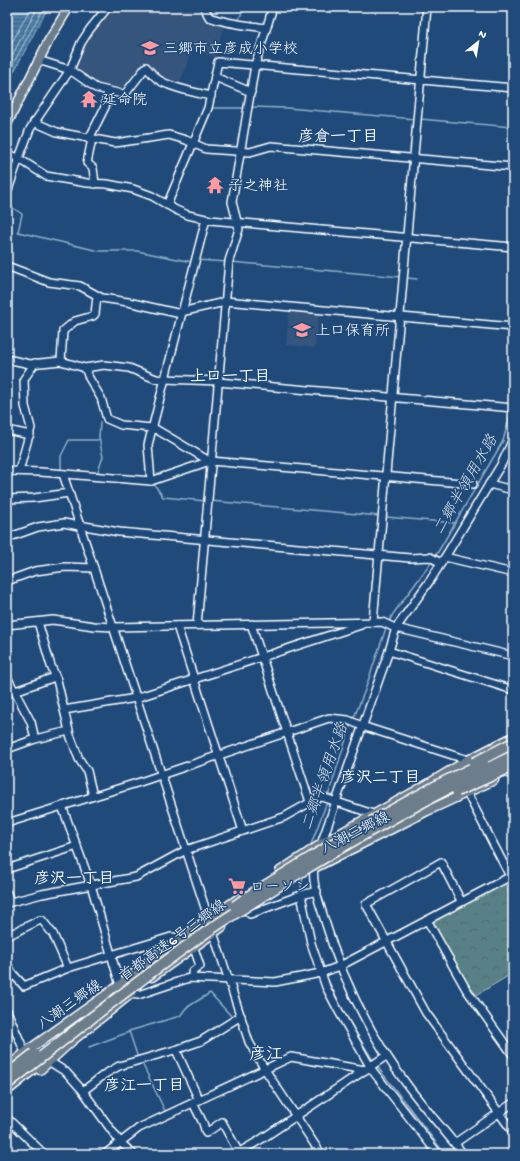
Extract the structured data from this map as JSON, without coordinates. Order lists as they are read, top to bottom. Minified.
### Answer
{"streets":{"highway":["首都高速6号三郷線"],"main road":["八潮三郷線"]},"crossings":[["八潮三郷線","首都高速6号三郷線"]],"districts":["彦倉一丁目","上口一丁目","彦沢二丁目","彦沢一丁目","彦江","彦江一丁目"],"water":["二郷半領用水路"],"places":{"school or university":["三郷市立彦成小学校","上口保育所"],"temple":["延命院","子之神社"],"supermarket":["ローソン"]},"north":"top right"}
